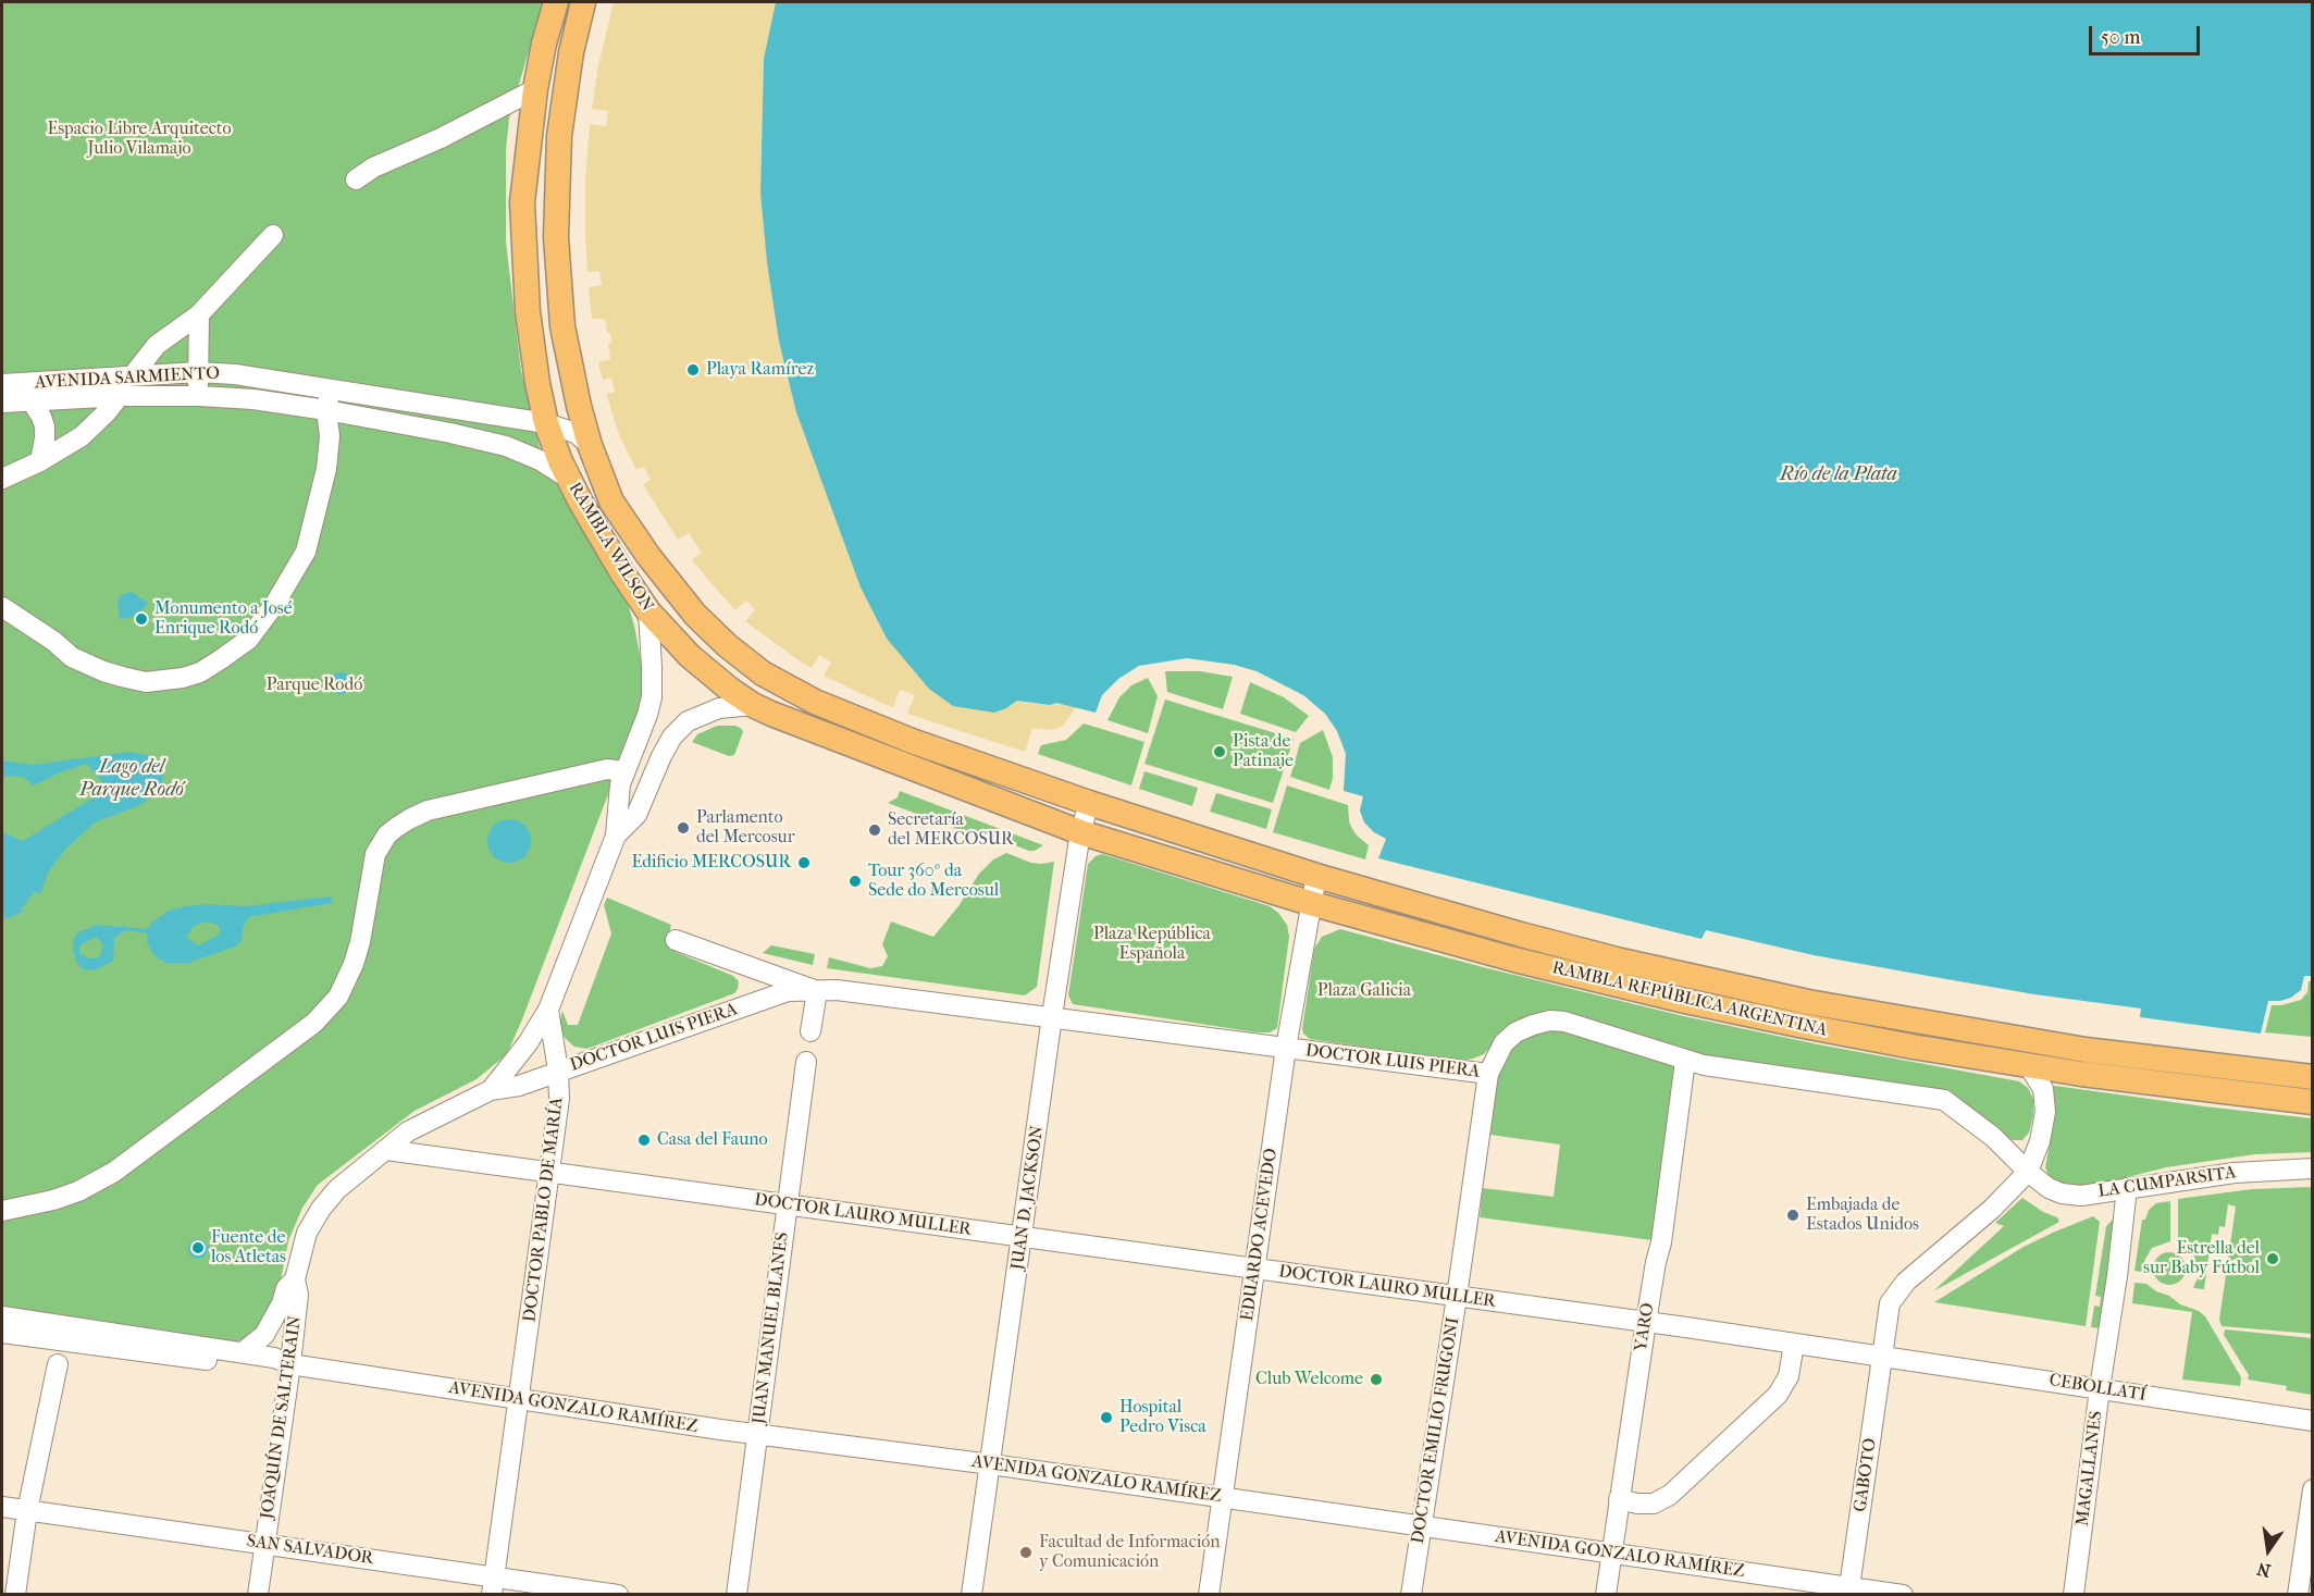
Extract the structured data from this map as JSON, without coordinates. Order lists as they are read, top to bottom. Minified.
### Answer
{"streets":{"main road":["RAMBLA WILSON","RAMBLA REPÚBLICA ARGENTINA"],"street":["AVENIDA SARMIENTO","DOCTOR LUIS PIERA","LA CUMPARSITA","JUAN D. JACKSON","DOCTOR PABLO DE MARÍA","DOCTOR LAURO MULLER","EDUARDO ACEVEDO","YARO","JUAN MANUEL BLANES","CEBOLLATÍ","AVENIDA GONZALO RAMÍREZ","JOAQUÍN DE SALTERAIN","DOCTOR EMILIO FRUGONI","MAGALLANES","GABOTO","SAN SALVADOR"]},"crossings":[["AVENIDA SARMIENTO","RAMBLA WILSON"],["RAMBLA WILSON","RAMBLA REPÚBLICA ARGENTINA"],["RAMBLA WILSON","JUAN D. JACKSON"],["RAMBLA REPÚBLICA ARGENTINA","JUAN D. JACKSON"],["RAMBLA REPÚBLICA ARGENTINA","EDUARDO ACEVEDO"],["DOCTOR LUIS PIERA","LA CUMPARSITA"],["DOCTOR LUIS PIERA","JUAN D. JACKSON"],["DOCTOR LUIS PIERA","DOCTOR PABLO DE MARÍA"],["DOCTOR LUIS PIERA","DOCTOR LAURO MULLER"],["DOCTOR LUIS PIERA","EDUARDO ACEVEDO"],["DOCTOR LUIS PIERA","YARO"],["DOCTOR LUIS PIERA","JOAQUÍN DE SALTERAIN"],["DOCTOR LUIS PIERA","DOCTOR EMILIO FRUGONI"],["DOCTOR LUIS PIERA","GABOTO"],["LA CUMPARSITA","MAGALLANES"],["LA CUMPARSITA","GABOTO"],["JUAN D. JACKSON","DOCTOR LAURO MULLER"],["JUAN D. JACKSON","AVENIDA GONZALO RAMÍREZ"],["DOCTOR PABLO DE MARÍA","DOCTOR LAURO MULLER"],["DOCTOR PABLO DE MARÍA","AVENIDA GONZALO RAMÍREZ"],["DOCTOR PABLO DE MARÍA","SAN SALVADOR"],["DOCTOR LAURO MULLER","EDUARDO ACEVEDO"],["DOCTOR LAURO MULLER","YARO"],["DOCTOR LAURO MULLER","JUAN MANUEL BLANES"],["DOCTOR LAURO MULLER","CEBOLLATÍ"],["DOCTOR LAURO MULLER","JOAQUÍN DE SALTERAIN"],["DOCTOR LAURO MULLER","DOCTOR EMILIO FRUGONI"],["DOCTOR LAURO MULLER","GABOTO"],["EDUARDO ACEVEDO","AVENIDA GONZALO RAMÍREZ"],["YARO","AVENIDA GONZALO RAMÍREZ"],["JUAN MANUEL BLANES","AVENIDA GONZALO RAMÍREZ"],["CEBOLLATÍ","MAGALLANES"],["CEBOLLATÍ","GABOTO"],["AVENIDA GONZALO RAMÍREZ","JOAQUÍN DE SALTERAIN"],["AVENIDA GONZALO RAMÍREZ","DOCTOR EMILIO FRUGONI"],["AVENIDA GONZALO RAMÍREZ","GABOTO"],["JOAQUÍN DE SALTERAIN","SAN SALVADOR"]],"water":["Río de la Plata","Lago del Parque Rodó"],"parks":["Espacio Libre Arquitecto Julio Vilamajo","Parque Rodó","Plaza República Española","Plaza Galicia"],"places":["Playa Ramírez","Monumento a José Enrique Rodó","Pista de Patinaje","Parlamento del Mercosur","Secretaría del MERCOSUR","Edificio MERCOSUR","Tour 360º da Sede do Mercosul","Casa del Fauno","Embajada de Estados Unidos","Fuente de los Atletas","Estrella del sur Baby Fútbol","Club Welcome","Hospital Pedro Visca","Facultad de Información y Comunicación"],"scale_bar":"50 m","north":"bottom"}
